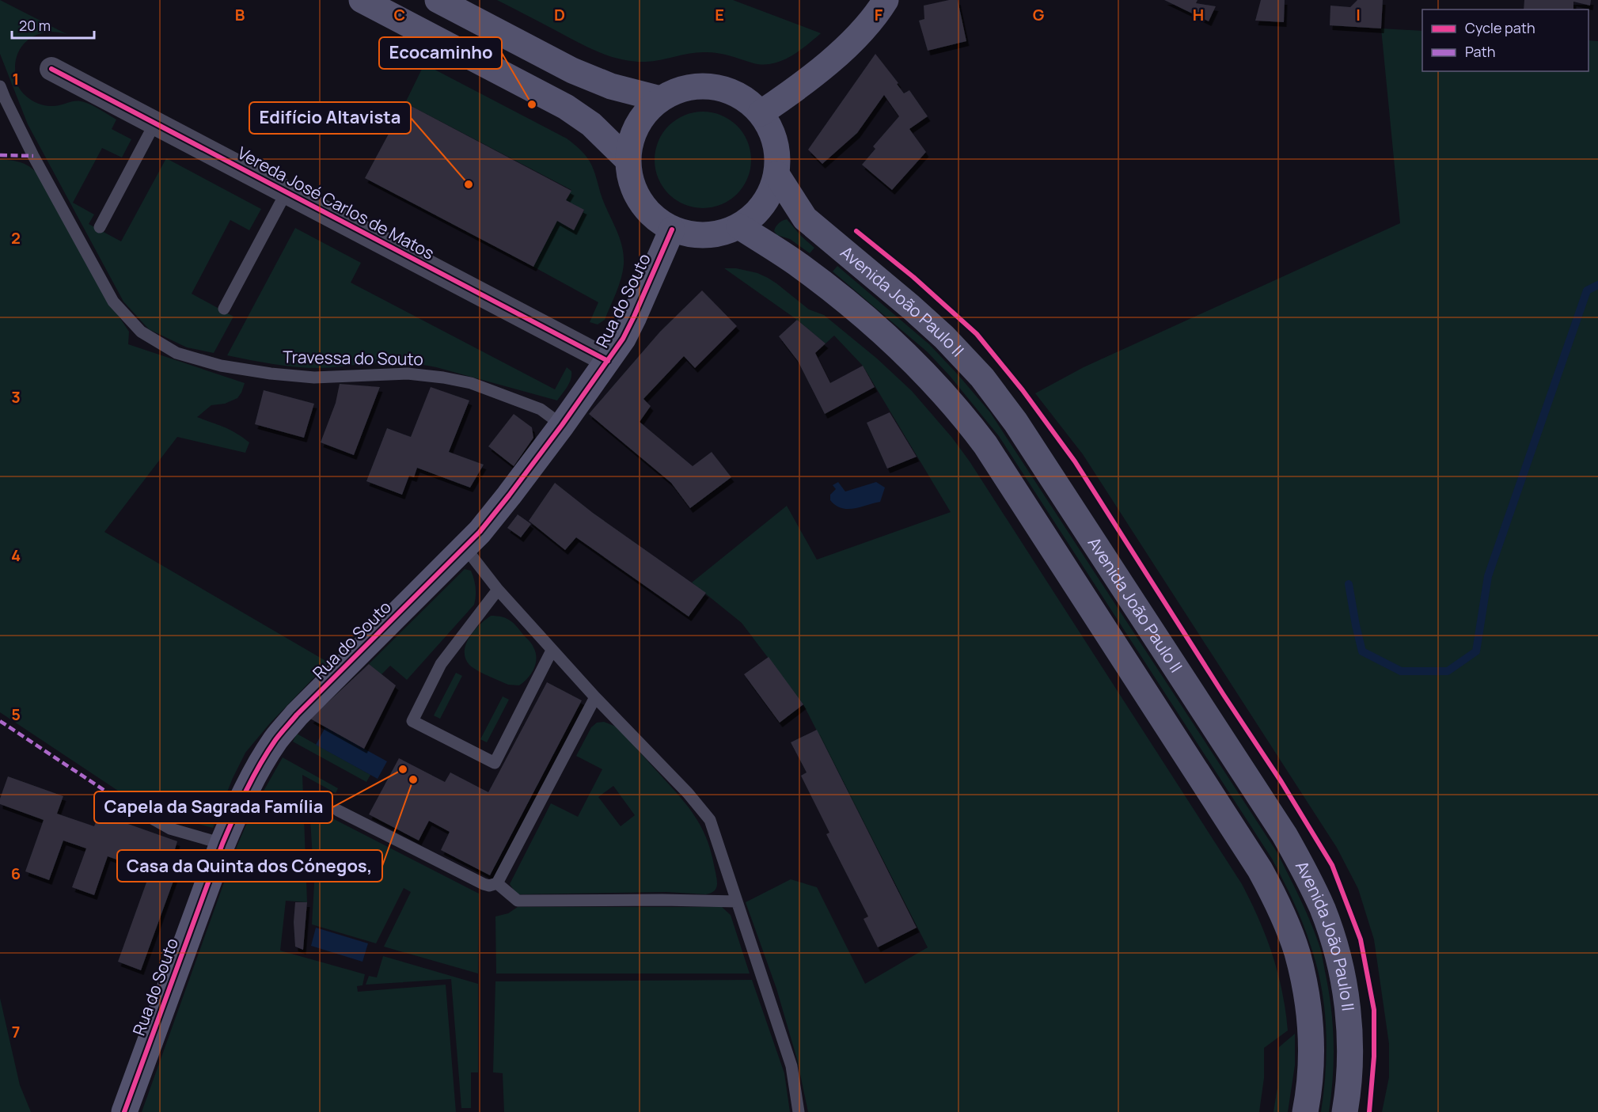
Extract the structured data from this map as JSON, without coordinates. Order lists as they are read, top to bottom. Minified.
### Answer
{"streets":{"main road":["Rua do Souto","Avenida João Paulo II"],"street":["Vereda José Carlos de Matos"],"lane":["Travessa do Souto"]},"crossings":[["Vereda José Carlos de Matos","Rua do Souto"],["Rua do Souto","Avenida João Paulo II"],["Rua do Souto","Travessa do Souto"]],"places":["Ecocaminho","Edifício Altavista","Capela da Sagrada Família","Casa da Quinta dos Cónegos,"],"legend":["Cycle path","Path"],"scale_bar":"20 m","grid":{"columns":["B","C","D","E","F","G","H","I"],"rows":["1","2","3","4","5","6","7"]}}
